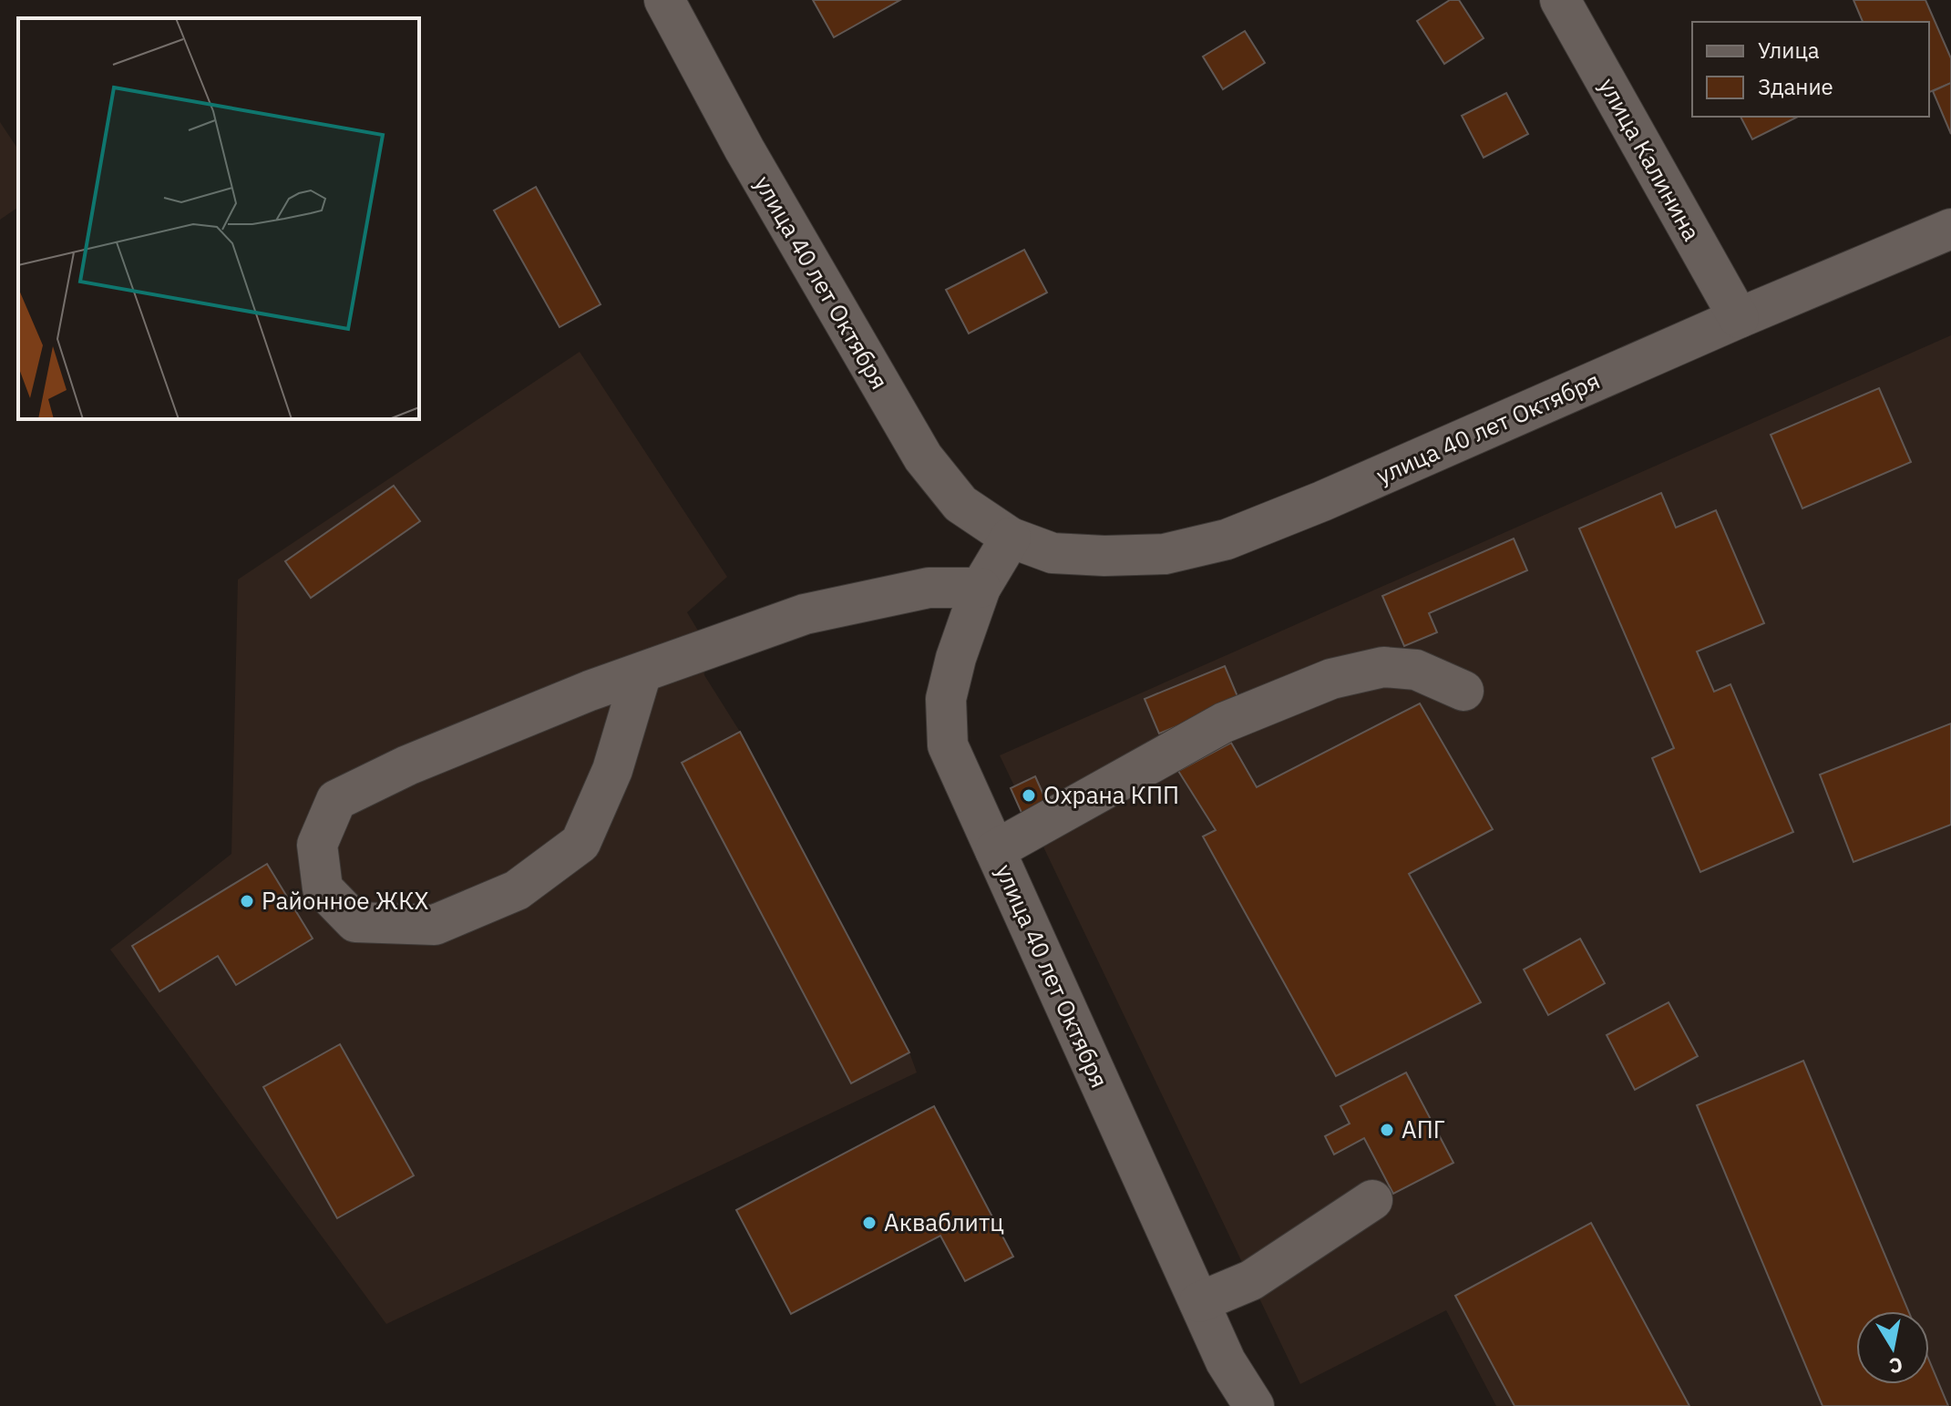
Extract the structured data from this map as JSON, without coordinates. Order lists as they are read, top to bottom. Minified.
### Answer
{"streets":{"street":["улица Калинина","улица 40 лет Октября"]},"crossings":[["улица Калинина","улица 40 лет Октября"]],"places":["Охрана КПП","Районное ЖКХ","АПГ","Акваблитц"],"legend":["Улица","Здание"],"north":"bottom"}
